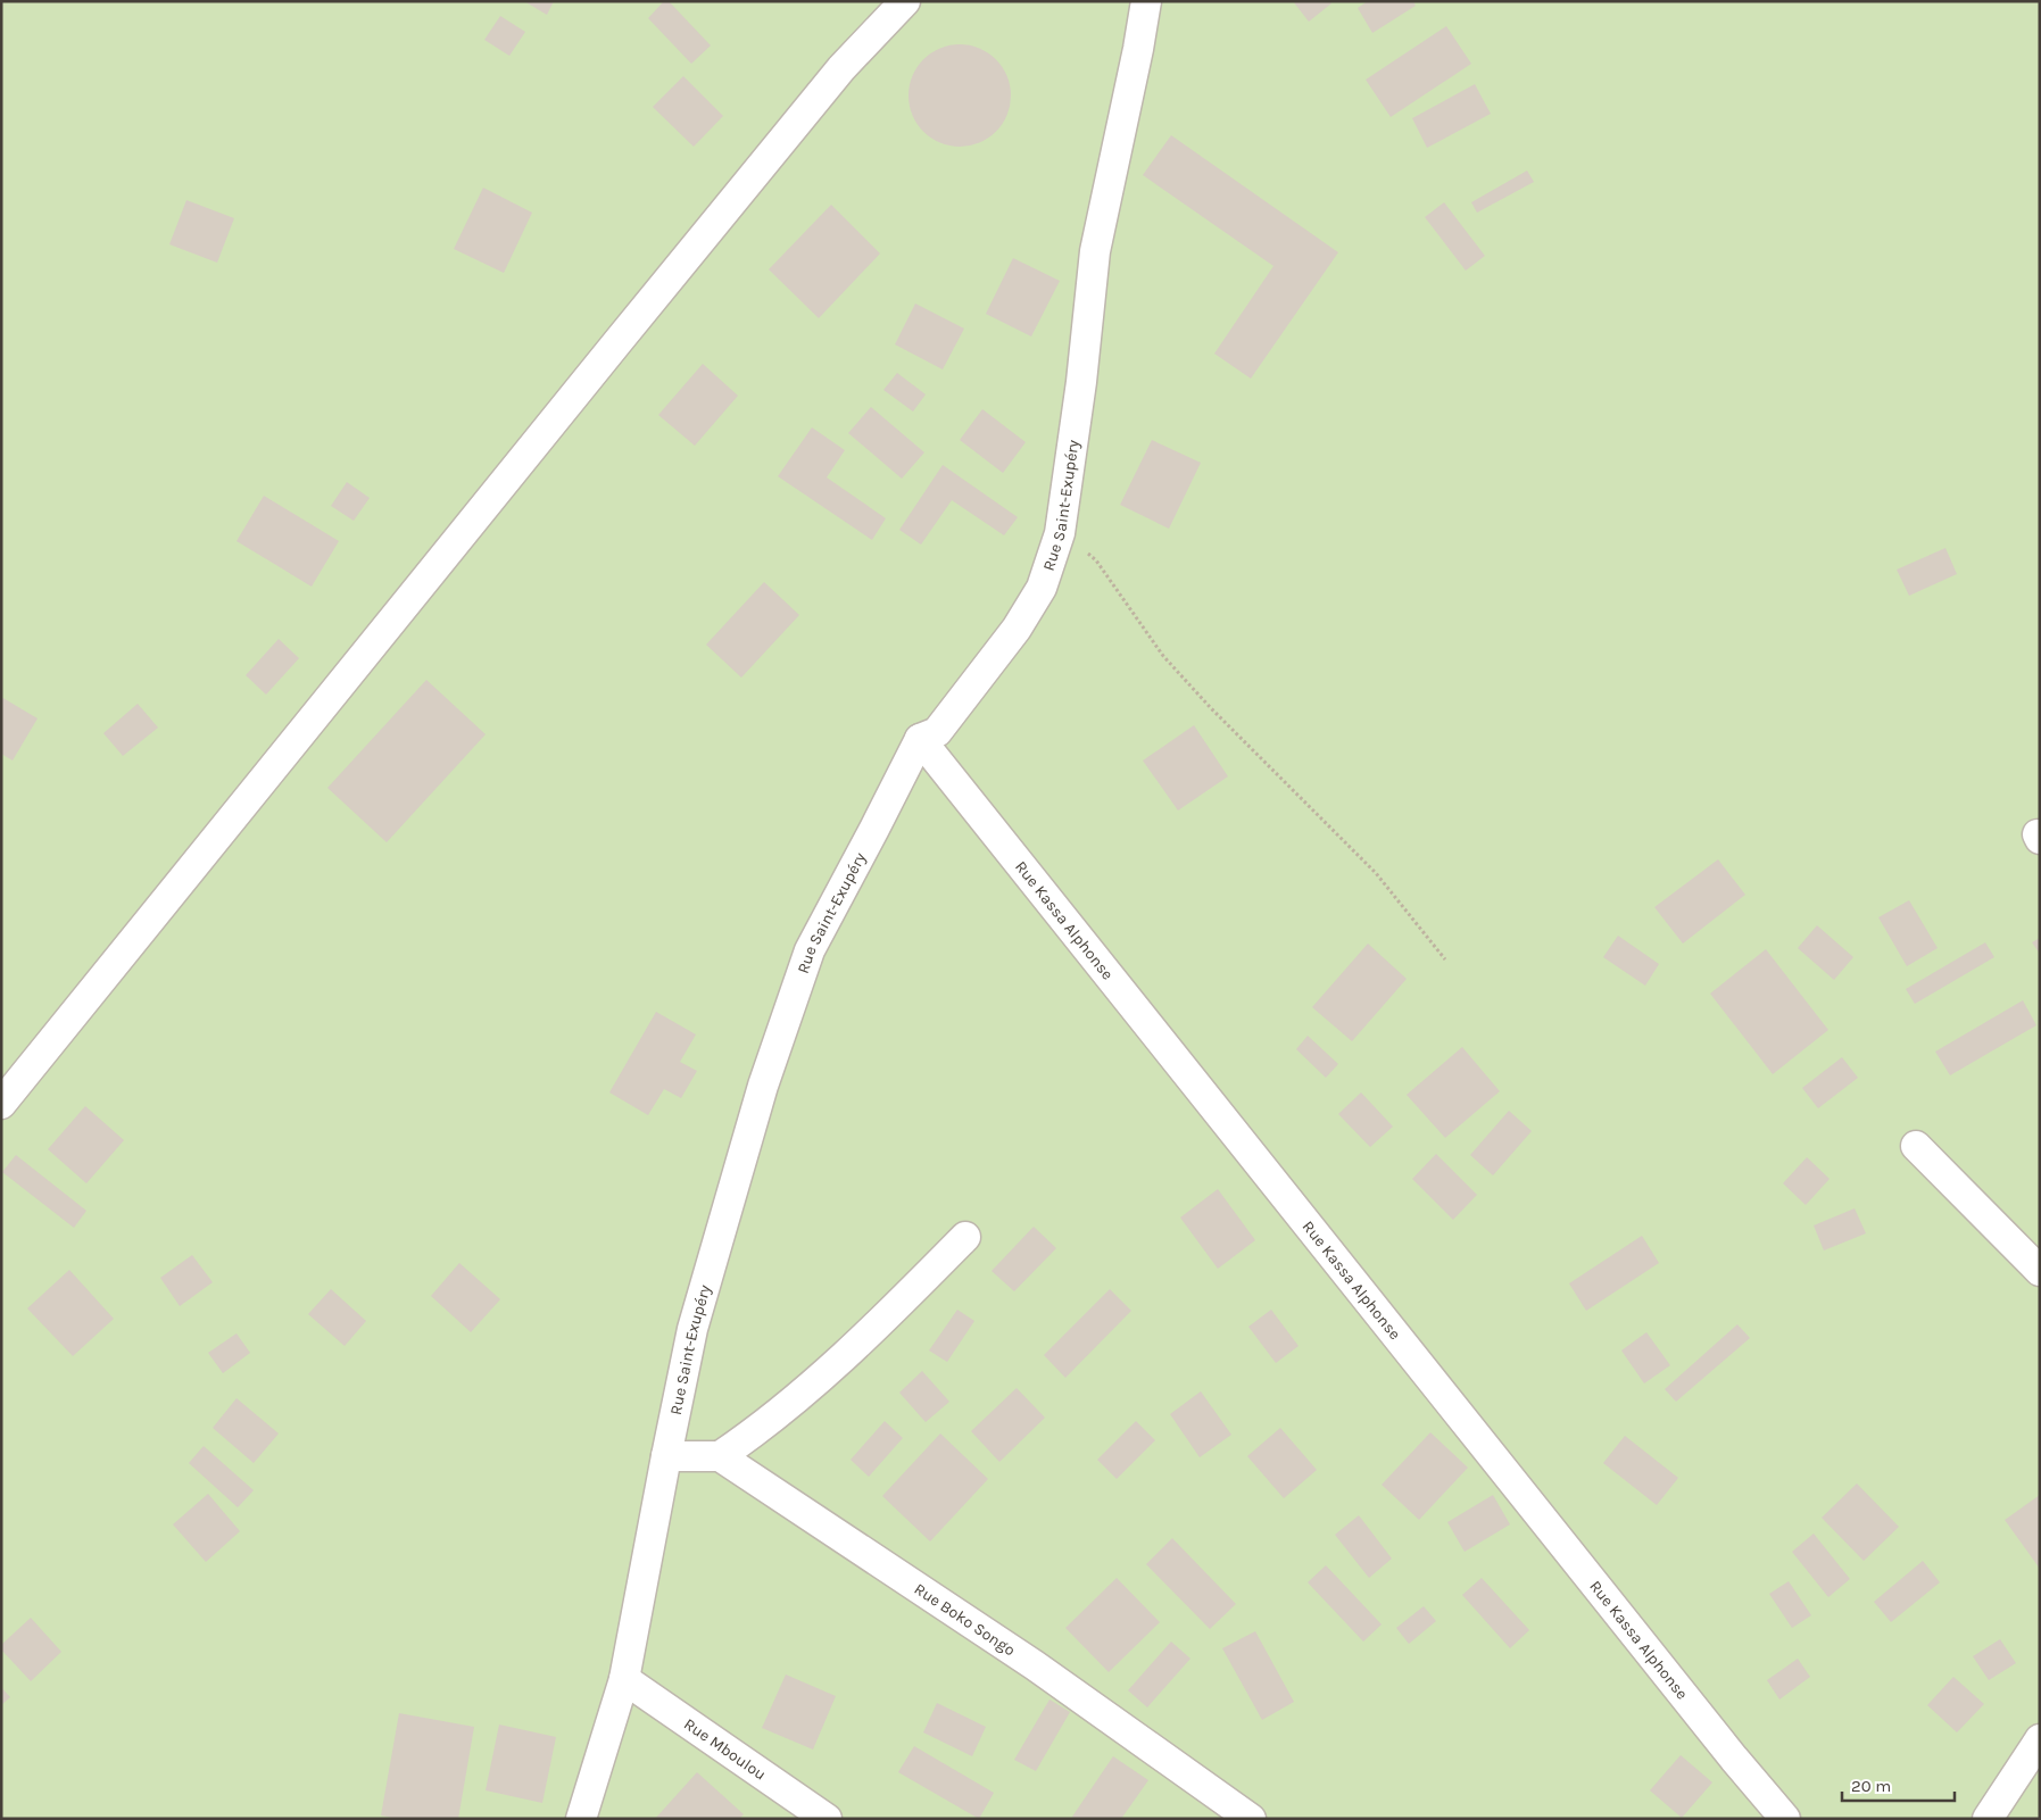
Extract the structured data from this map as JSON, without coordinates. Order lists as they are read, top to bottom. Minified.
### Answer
{"streets":{"street":["Rue Saint-Exupéry","Rue Kassa Alphonse","Rue Boko Songo","Rue Mboulou"]},"crossings":[["Rue Saint-Exupéry","Rue Kassa Alphonse"],["Rue Saint-Exupéry","Rue Mboulou"]],"scale_bar":"20 m"}
